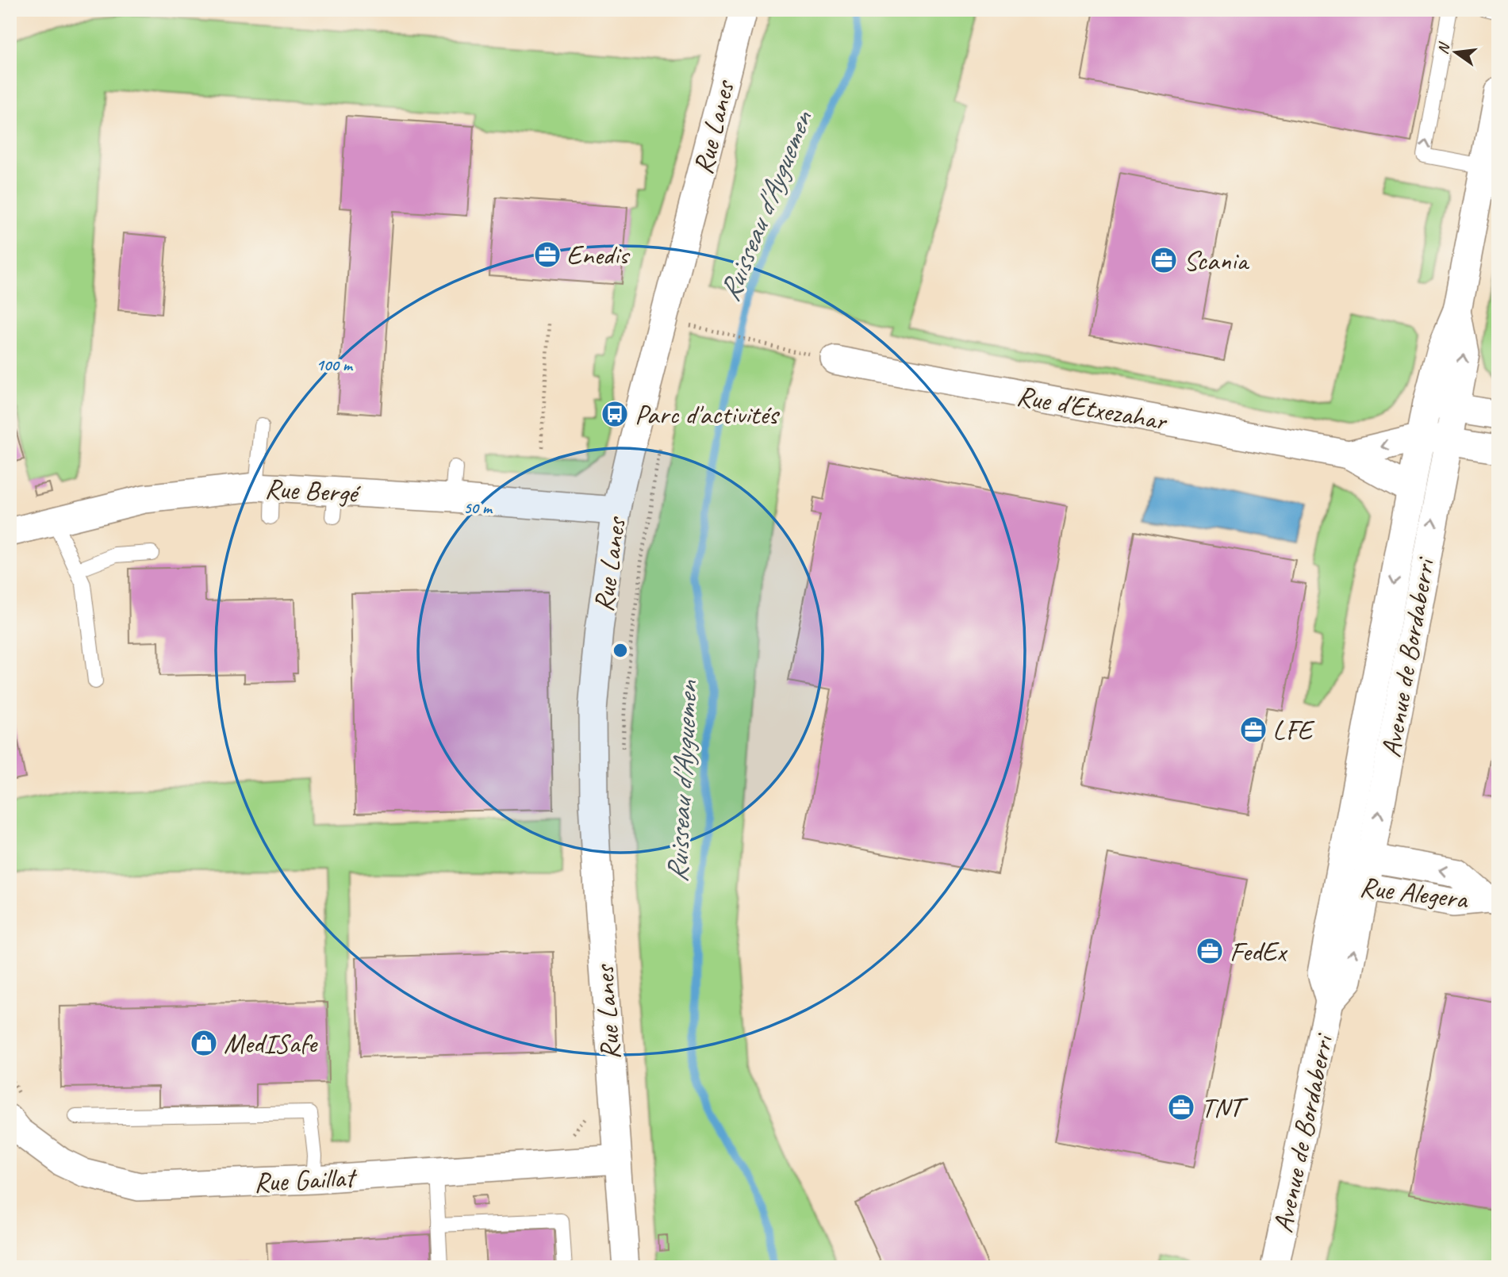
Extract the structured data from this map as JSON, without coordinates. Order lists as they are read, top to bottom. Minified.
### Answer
{"streets":{"street":["Rue Lanes","Rue d'Etxezahar","Rue Bergé","Avenue de Bordaberri","Rue Alegera","Rue Gaillat"]},"crossings":[["Rue Lanes","Rue Bergé"],["Rue Lanes","Rue Gaillat"],["Rue d'Etxezahar","Avenue de Bordaberri"],["Avenue de Bordaberri","Rue Alegera"]],"water":["Ruisseau d'Ayguemen"],"places":{"office":["Enedis","Scania","LFE","FedEx","TNT"],"bus stop":["Parc d'activités"],"shop":["MedISafe"]},"north":"left","rings":["100 m","50 m"]}
